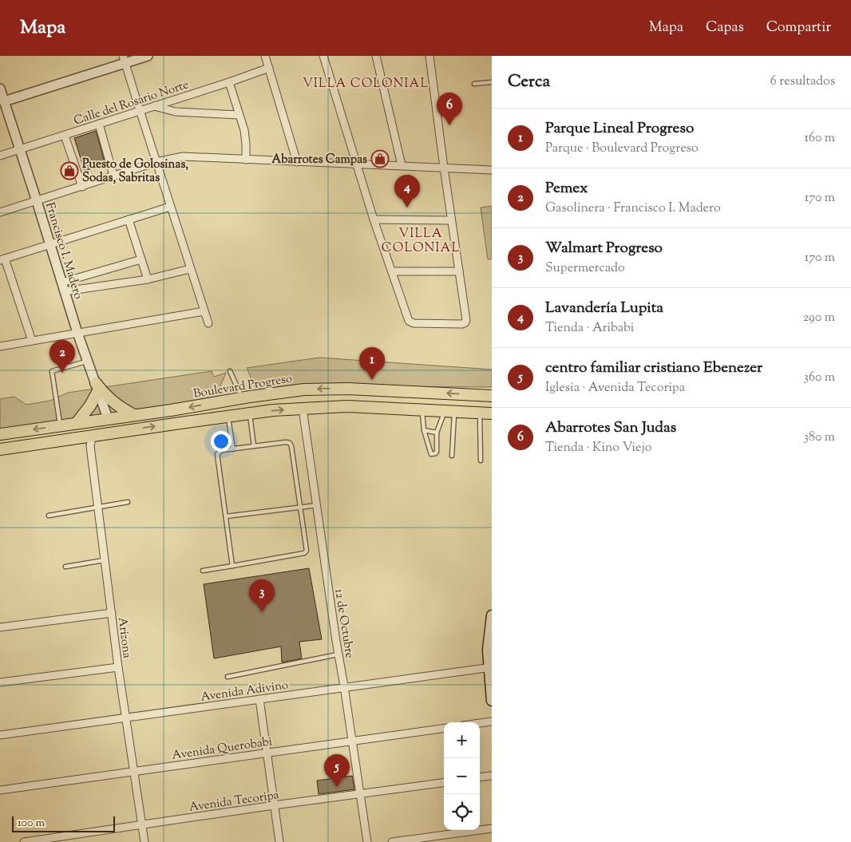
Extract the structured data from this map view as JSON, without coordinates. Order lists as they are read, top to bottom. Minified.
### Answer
{"streets":{"main road":["Boulevard Progreso"],"street":["Calle del Rosario Norte","Francisco I. Madero","12 de Octubre","Arizona","Avenida Adivino","Avenida Querobabi","Avenida Tecoripa"]},"crossings":[["Calle del Rosario Norte","Francisco I. Madero"],["Francisco I. Madero","Boulevard Progreso"],["12 de Octubre","Avenida Adivino"],["12 de Octubre","Avenida Querobabi"],["12 de Octubre","Avenida Tecoripa"],["Arizona","Avenida Adivino"],["Arizona","Avenida Querobabi"],["Arizona","Avenida Tecoripa"]],"districts":["VILLA COLONIAL","VILLA COLONIAL"],"places":{"shop":["Abarrotes Campas","Puesto de Golosinas, Sodas, Sabritas"]},"scale_bar":"100 m","page":{"header":"Mapa","nav":["Mapa","Capas","Compartir"],"heading":["Cerca","6 resultados"],"pins":["6","4","2","1","3","5"],"list":[{"mark":"1","name":"Parque Lineal Progreso","note":"Parque · Boulevard Progreso","value":"160 m"},{"mark":"2","name":"Pemex","note":"Gasolinera · Francisco I. Madero","value":"170 m"},{"mark":"3","name":"Walmart Progreso","note":"Supermercado","value":"170 m"},{"mark":"4","name":"Lavandería Lupita","note":"Tienda · Aribabi","value":"290 m"},{"mark":"5","name":"centro familiar cristiano Ebenezer","note":"Iglesia · Avenida Tecoripa","value":"360 m"},{"mark":"6","name":"Abarrotes San Judas","note":"Tienda · Kino Viejo","value":"380 m"}],"map_buttons":["+","−"],"scale":"100 m"}}
